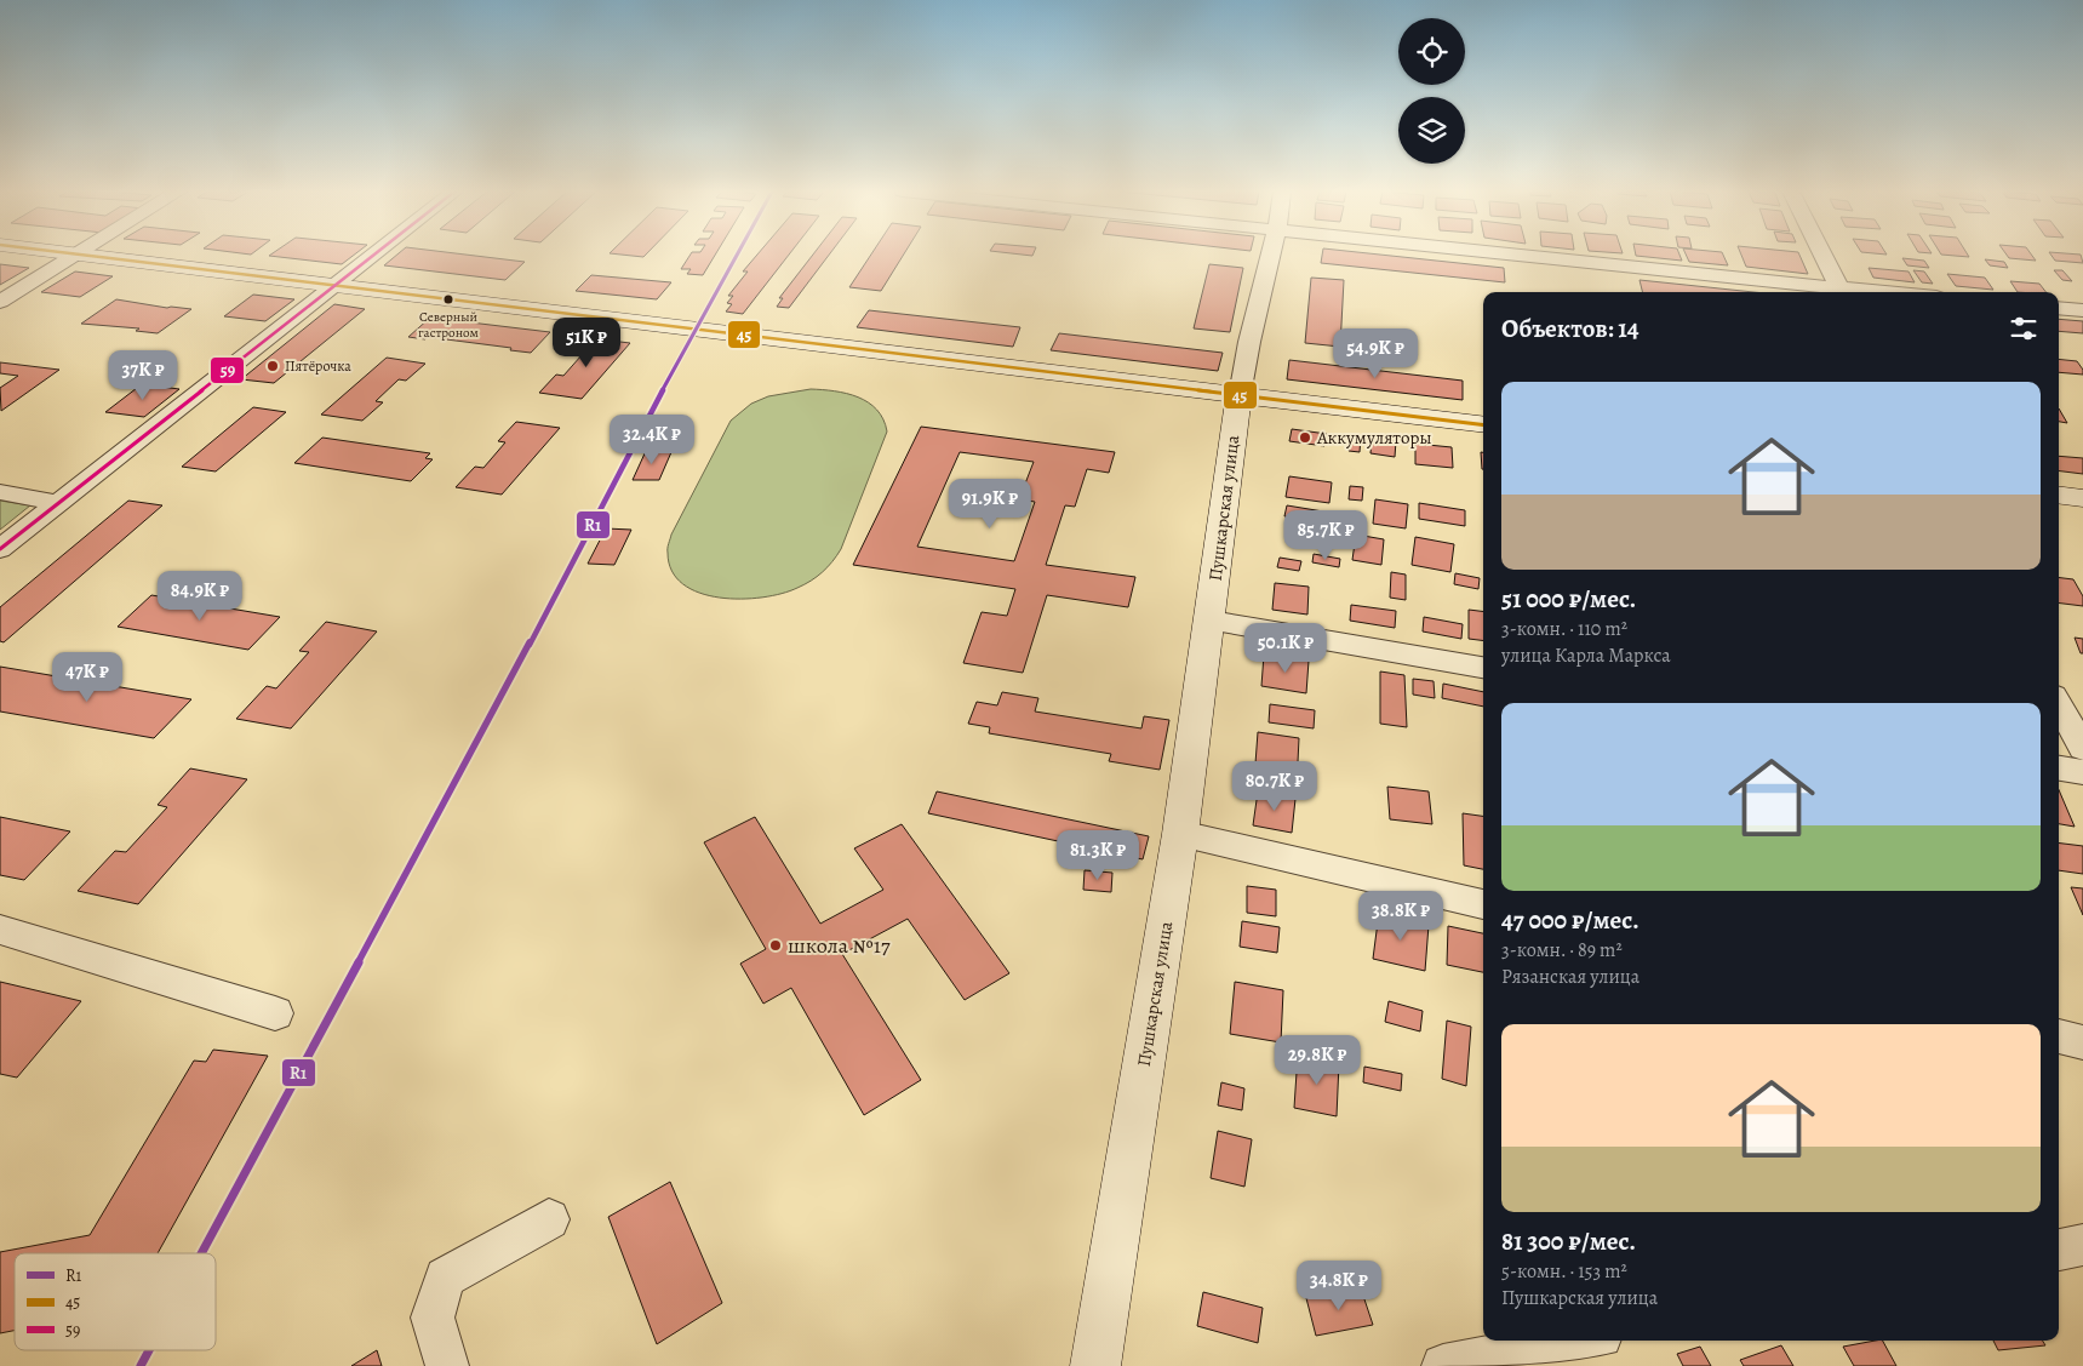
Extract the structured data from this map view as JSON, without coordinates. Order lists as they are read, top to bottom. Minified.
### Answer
{"streets":{"main road":["Пушкарская улица"]},"places":["Северный гастроном","Пятёрочка","Аккумуляторы","школа №17"],"lines":["transit line R1","transit line 45","transit line 59"],"legend":["R1","45","59"],"page":{"heading":"Объектов: 14","price":["51K ₽","54.9K ₽","37K ₽","32.4K ₽","91.9K ₽","85.7K ₽","84.9K ₽","50.1K ₽","47K ₽","80.7K ₽","81.3K ₽","38.8K ₽","29.8K ₽","34.8K ₽"],"list":[{"name":"51 000 ₽/мес.","note":"3-комн. · 110 m² · улица Карла Маркса"},{"name":"47 000 ₽/мес.","note":"3-комн. · 89 m² · Рязанская улица"},{"name":"81 300 ₽/мес.","note":"5-комн. · 153 m² · Пушкарская улица"}]}}
